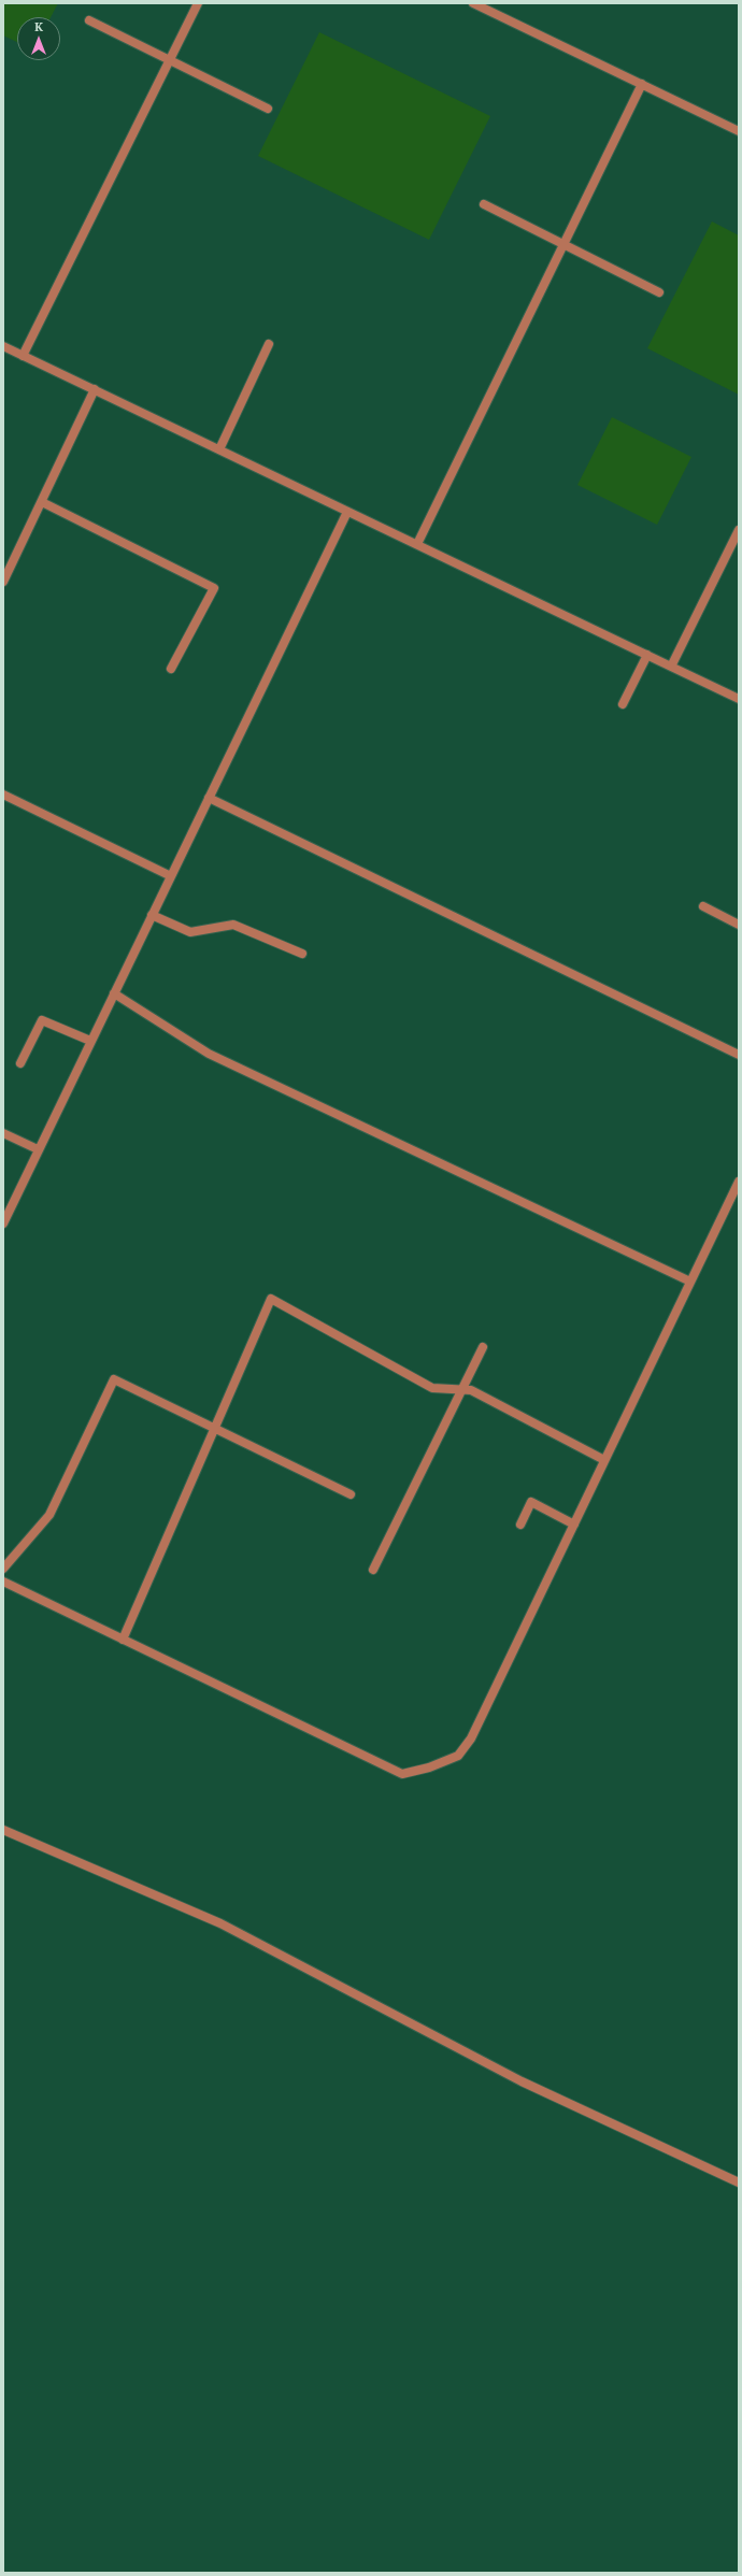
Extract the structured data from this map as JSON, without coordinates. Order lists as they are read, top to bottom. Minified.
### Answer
{"north":"top"}
